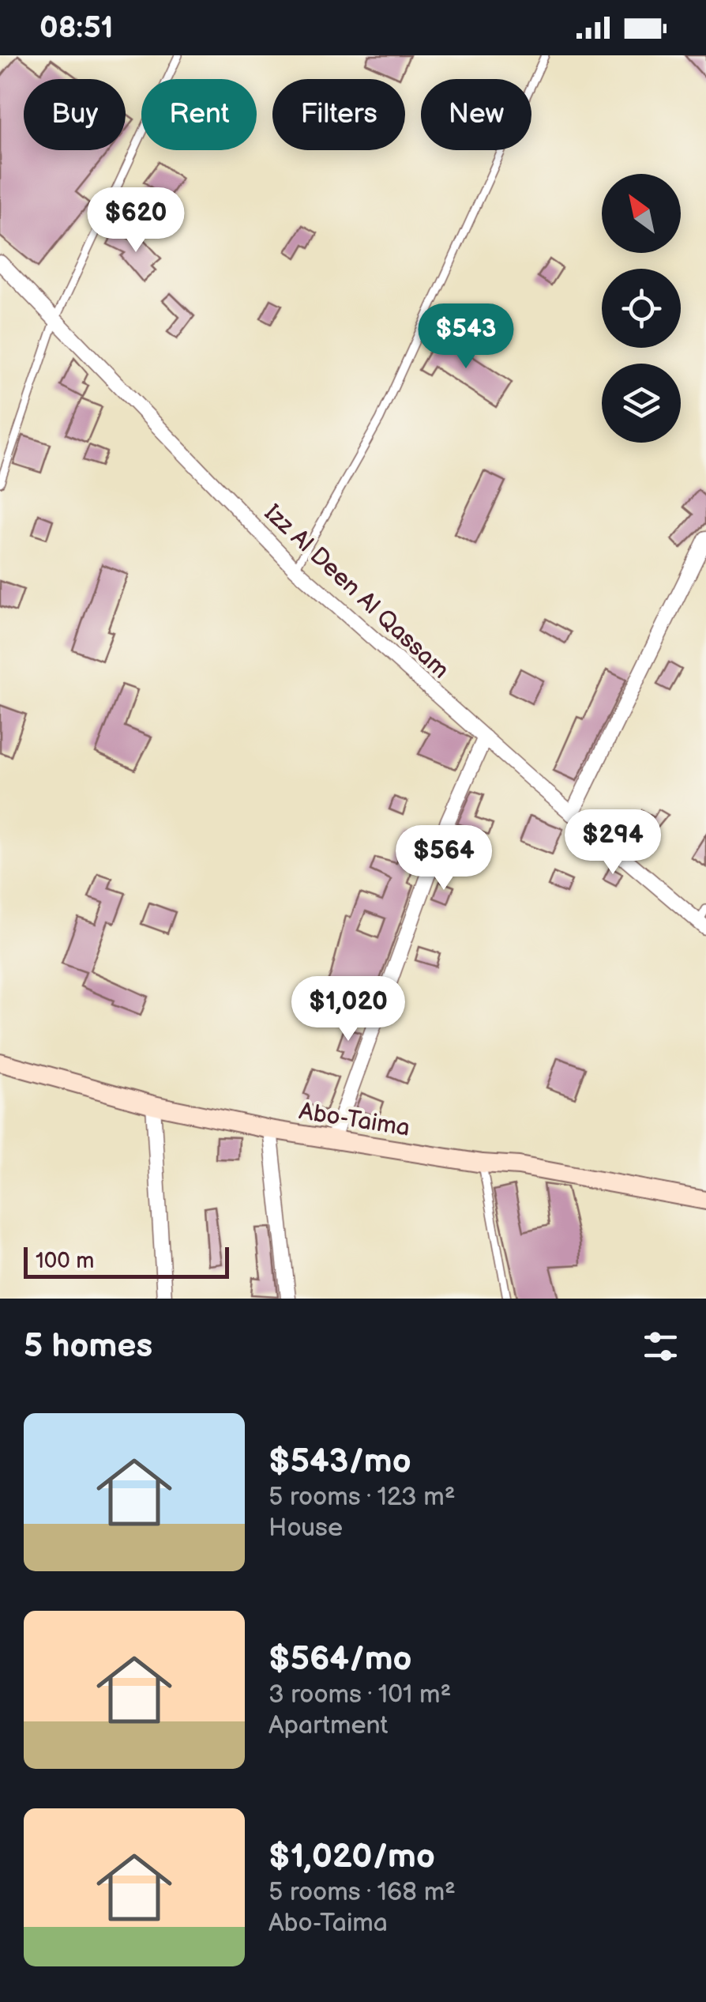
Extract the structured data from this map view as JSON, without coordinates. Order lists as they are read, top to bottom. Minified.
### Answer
{"streets":{"street":["Izz Al Deen Al Qassam","Abo-Taima"]},"scale_bar":"100 m","north":"top left","page":{"status":"08:51","chip":["Buy","Rent","Filters","New"],"price":["$620","$543","$294","$564","$1,020"],"scale":"100 m","heading":"5 homes","list":[{"name":"$543/mo","note":"5 rooms · 123 m² · House"},{"name":"$564/mo","note":"3 rooms · 101 m² · Apartment"},{"name":"$1,020/mo","note":"5 rooms · 168 m² · Abo-Taima"}]}}
